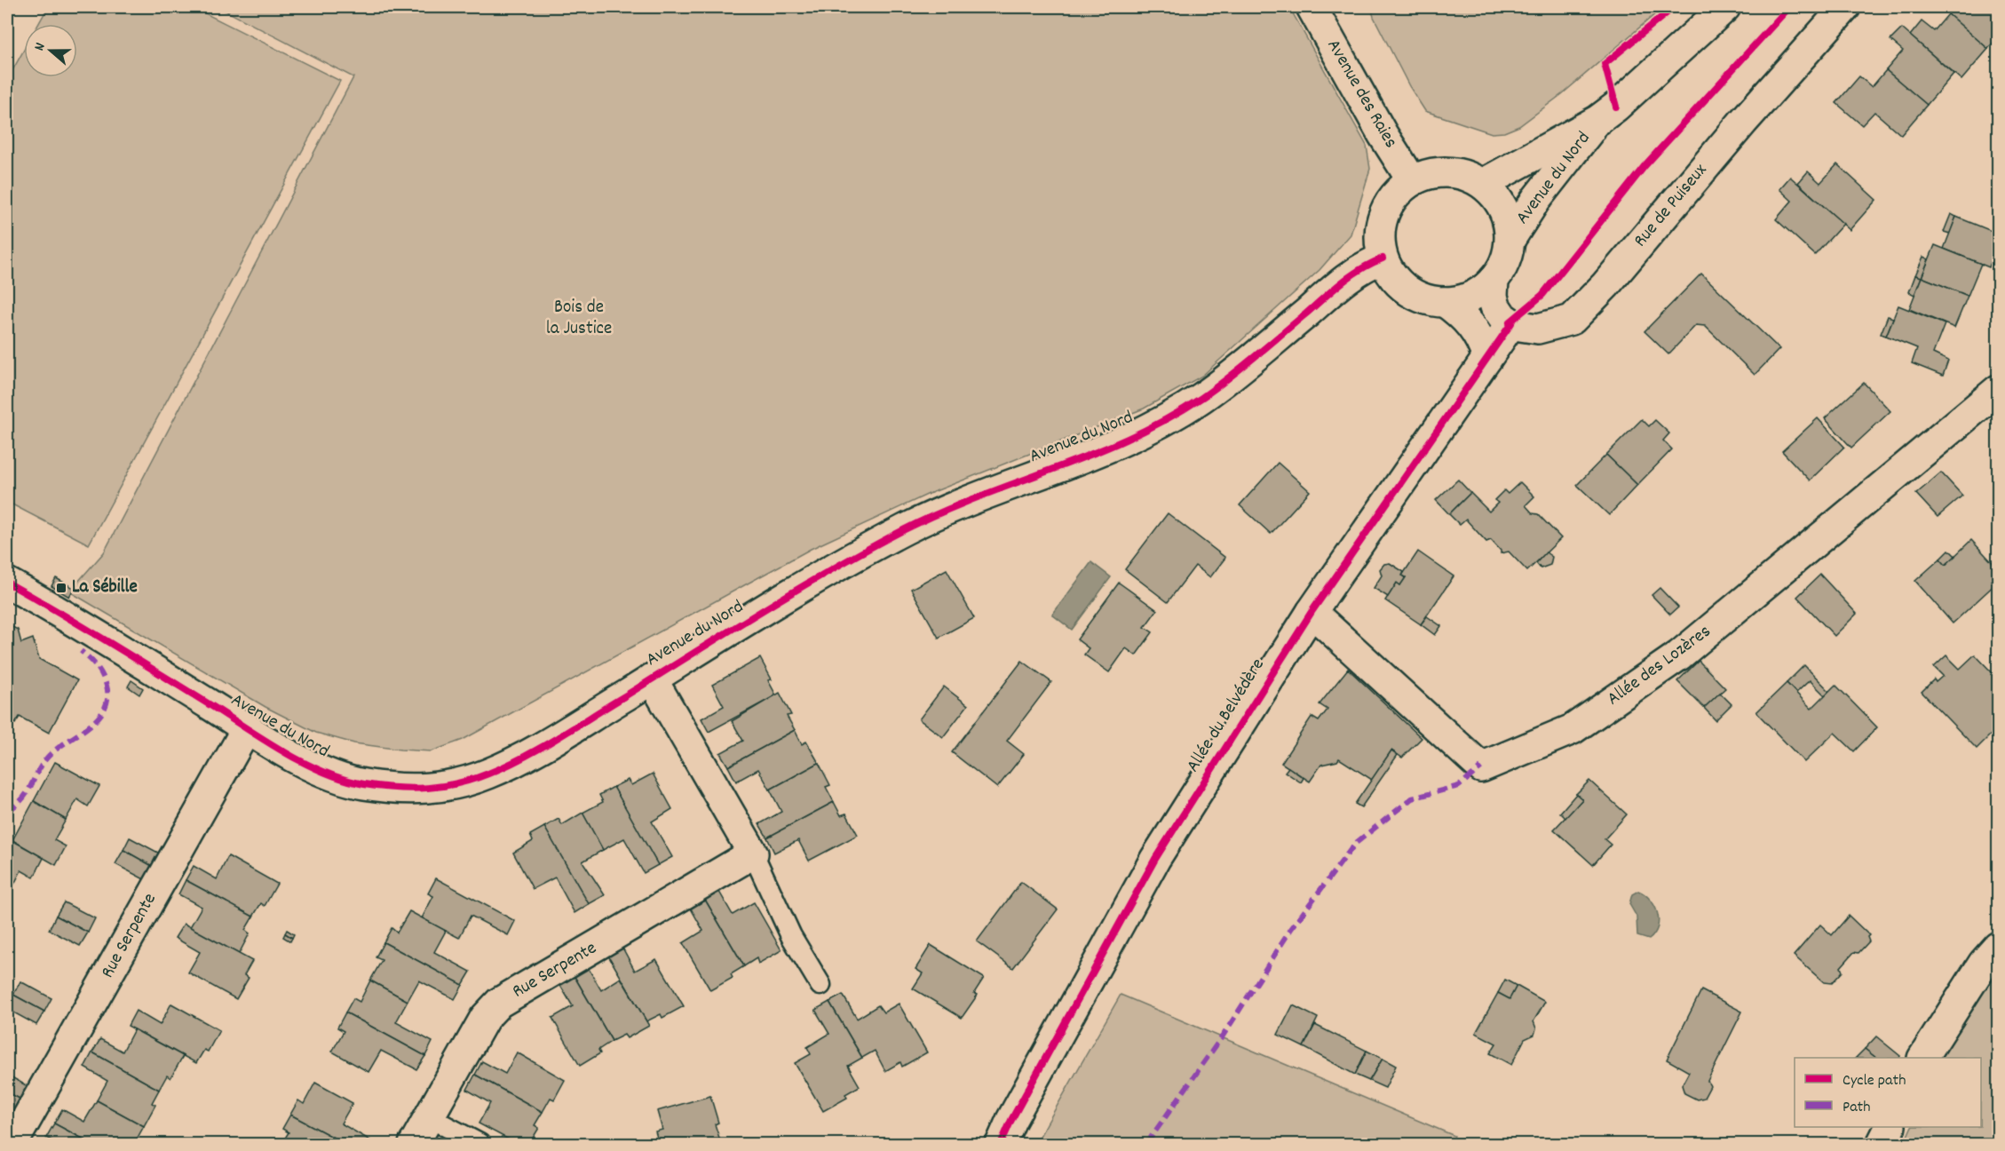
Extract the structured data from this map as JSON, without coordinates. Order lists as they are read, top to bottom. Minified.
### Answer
{"streets":{"street":["Avenue des Raies","Avenue du Nord","Rue de Puiseux","Allée des Lozères","Allée du Belvédère","Rue Serpente"]},"crossings":[["Avenue des Raies","Avenue du Nord"],["Avenue du Nord","Rue Serpente"],["Rue de Puiseux","Allée du Belvédère"],["Allée des Lozères","Allée du Belvédère"]],"parks":["Bois de la Justice"],"places":{"transit":["La Sébille"]},"legend":["Cycle path","Path"],"north":"left"}
